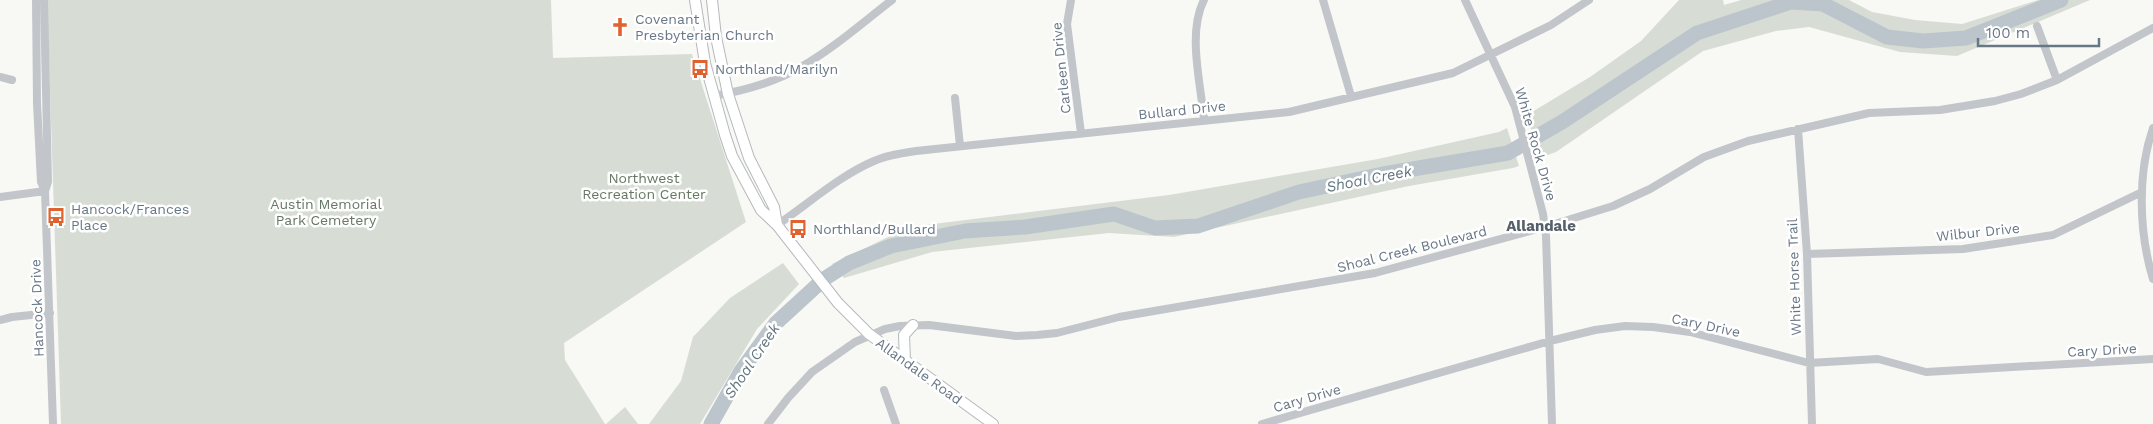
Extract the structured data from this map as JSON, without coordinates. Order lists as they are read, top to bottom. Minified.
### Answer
{"streets":{"main road":["Allandale Road"],"street":["Carleen Drive","Bullard Drive","White Rock Drive","Wilbur Drive","Shoal Creek Boulevard","White Horse Trail","Hancock Drive","Cary Drive"]},"crossings":[["Carleen Drive","Bullard Drive"],["Bullard Drive","White Rock Drive"],["Bullard Drive","Allandale Road"],["White Rock Drive","Shoal Creek Boulevard"],["White Rock Drive","Cary Drive"],["Wilbur Drive","White Horse Trail"],["Shoal Creek Boulevard","White Horse Trail"],["Shoal Creek Boulevard","Allandale Road"],["White Horse Trail","Cary Drive"]],"districts":["Allandale"],"water":["Shoal Creek"],"parks":["Northwest Recreation Center","Austin Memorial Park Cemetery"],"places":{"church":["Covenant Presbyterian Church"],"bus stop":["Northland/Marilyn","Hancock/Frances Place","Northland/Bullard"]},"scale_bar":"100 m"}
